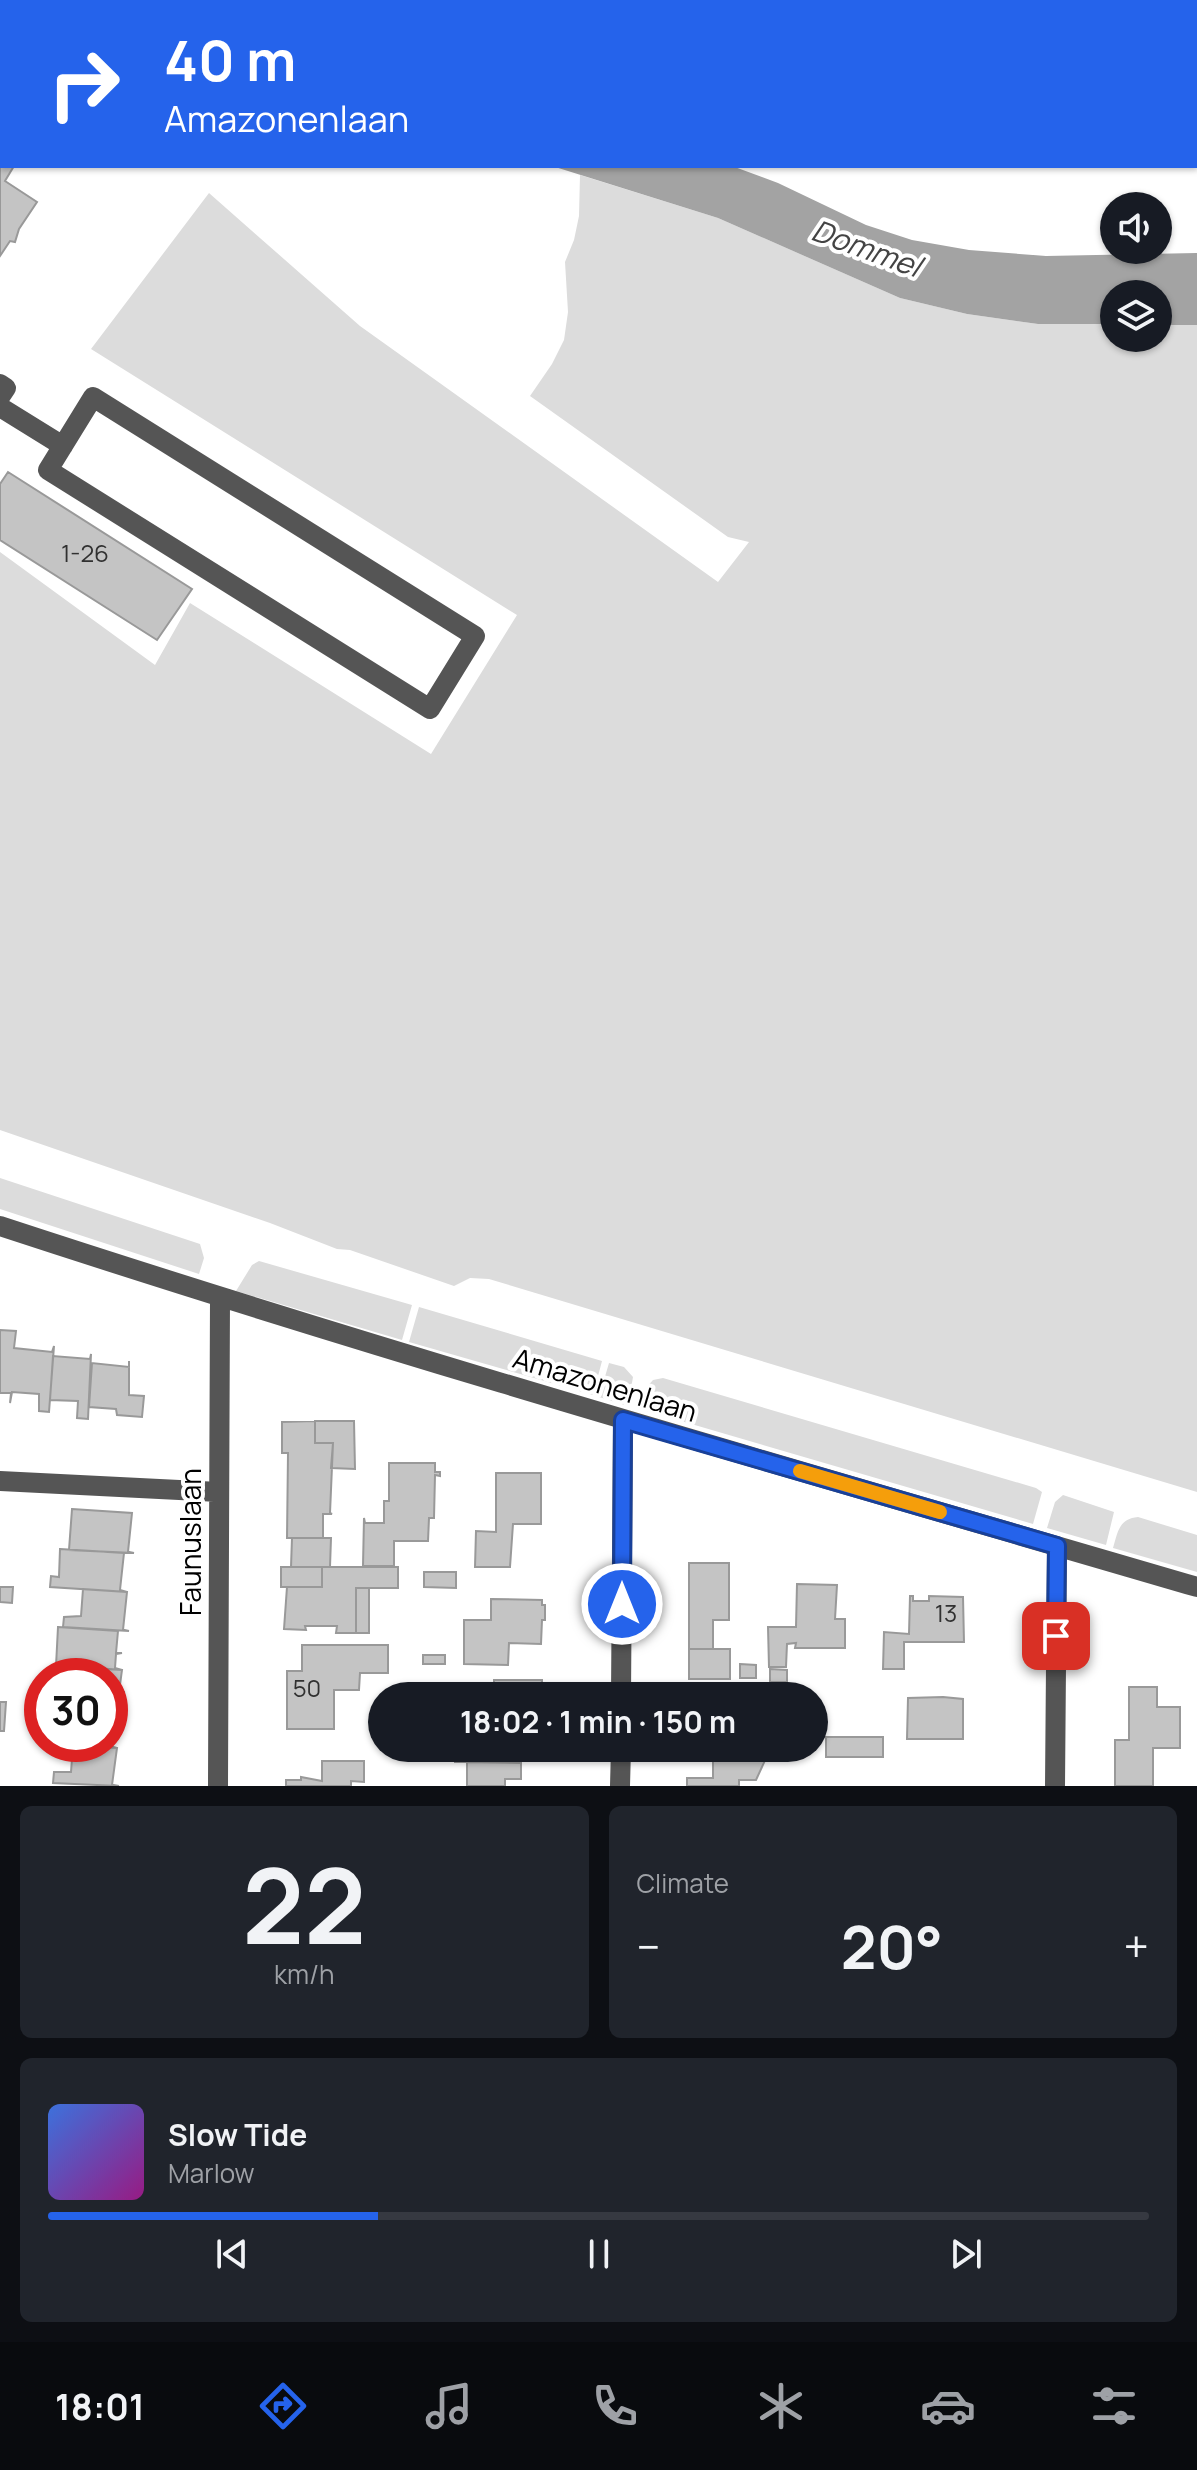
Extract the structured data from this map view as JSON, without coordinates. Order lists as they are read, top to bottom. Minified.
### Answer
{"streets":{"street":["Amazonenlaan","Faunuslaan"]},"crossings":[["Amazonenlaan","Faunuslaan"]],"water":["Dommel"],"house_numbers":["1-26","13","50"],"page":{"turn":["40 m","Amazonenlaan"],"limit":"30","trip":"18:02 · 1 min · 150 m","tile":[["22","km/h"],"Climate"],"heat":["−","20°","+"],"song":["Slow Tide","Marlow"],"tabs":"18:01"}}
